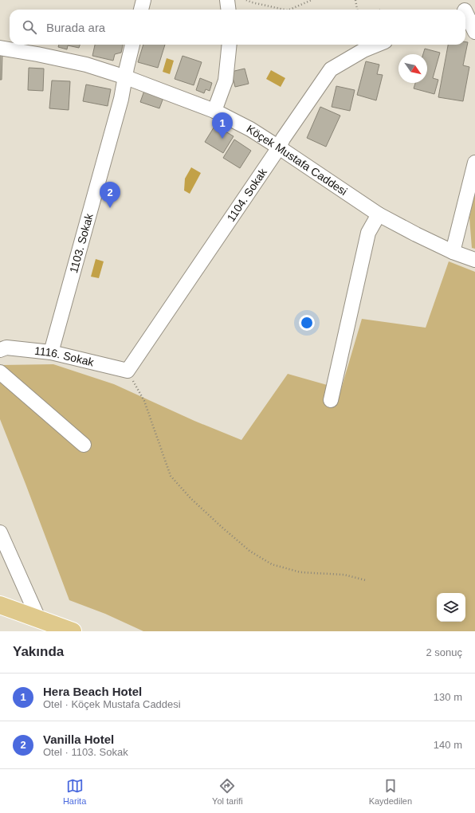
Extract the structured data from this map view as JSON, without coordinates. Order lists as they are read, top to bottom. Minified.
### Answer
{"streets":{"street":["Köçek Mustafa Caddesi","1104. Sokak","1103. Sokak","1116. Sokak"]},"crossings":[["Köçek Mustafa Caddesi","1104. Sokak"],["Köçek Mustafa Caddesi","1103. Sokak"],["1104. Sokak","1116. Sokak"],["1103. Sokak","1116. Sokak"]],"north":"bottom right","page":{"search":"Burada ara","pins":["1","2"],"heading":["Yakında","2 sonuç"],"list":[{"mark":"1","name":"Hera Beach Hotel","note":"Otel · Köçek Mustafa Caddesi","value":"130 m"},{"mark":"2","name":"Vanilla Hotel","note":"Otel · 1103. Sokak","value":"140 m"}],"nav":["Harita","Yol tarifi","Kaydedilen"]}}
